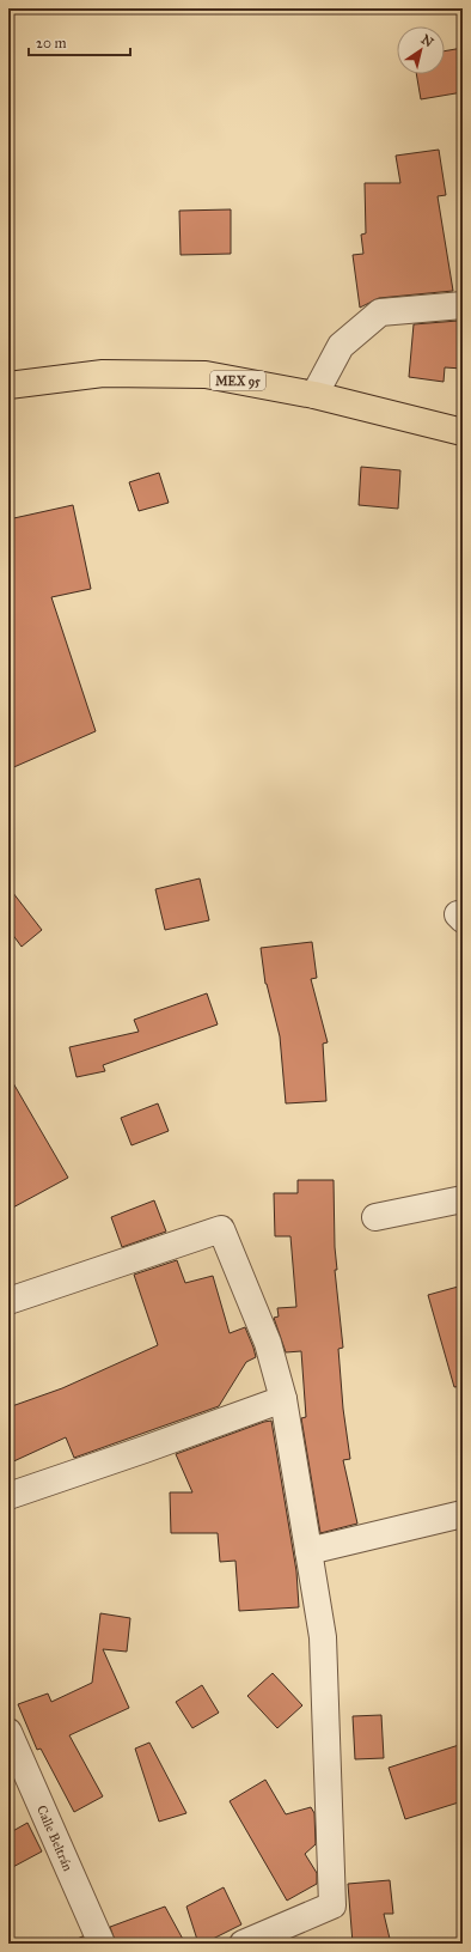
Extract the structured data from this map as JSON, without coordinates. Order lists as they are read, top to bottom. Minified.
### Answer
{"streets":{"main road":["MEX 95"],"street":["Calle Beltrán"]},"scale_bar":"20 m","north":"top right"}
